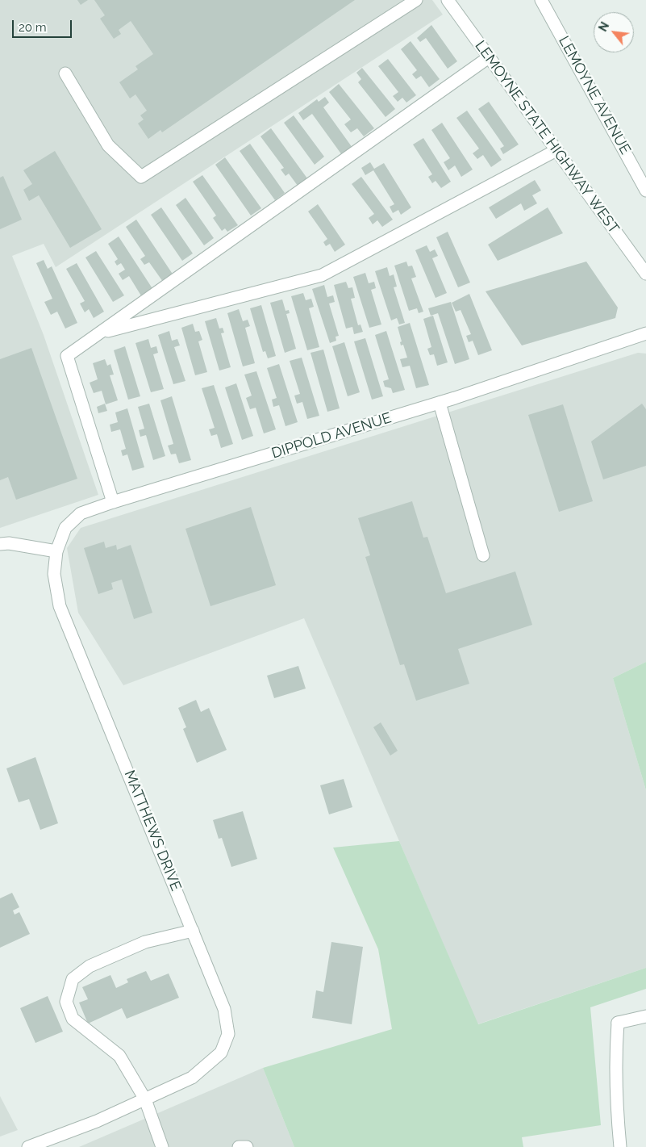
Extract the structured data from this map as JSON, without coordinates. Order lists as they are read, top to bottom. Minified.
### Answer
{"streets":{"street":["LEMOYNE AVENUE","LEMOYNE STATE HIGHWAY WEST","DIPPOLD AVENUE","MATTHEWS DRIVE"]},"crossings":[["DIPPOLD AVENUE","MATTHEWS DRIVE"]],"scale_bar":"20 m","north":"top left"}
